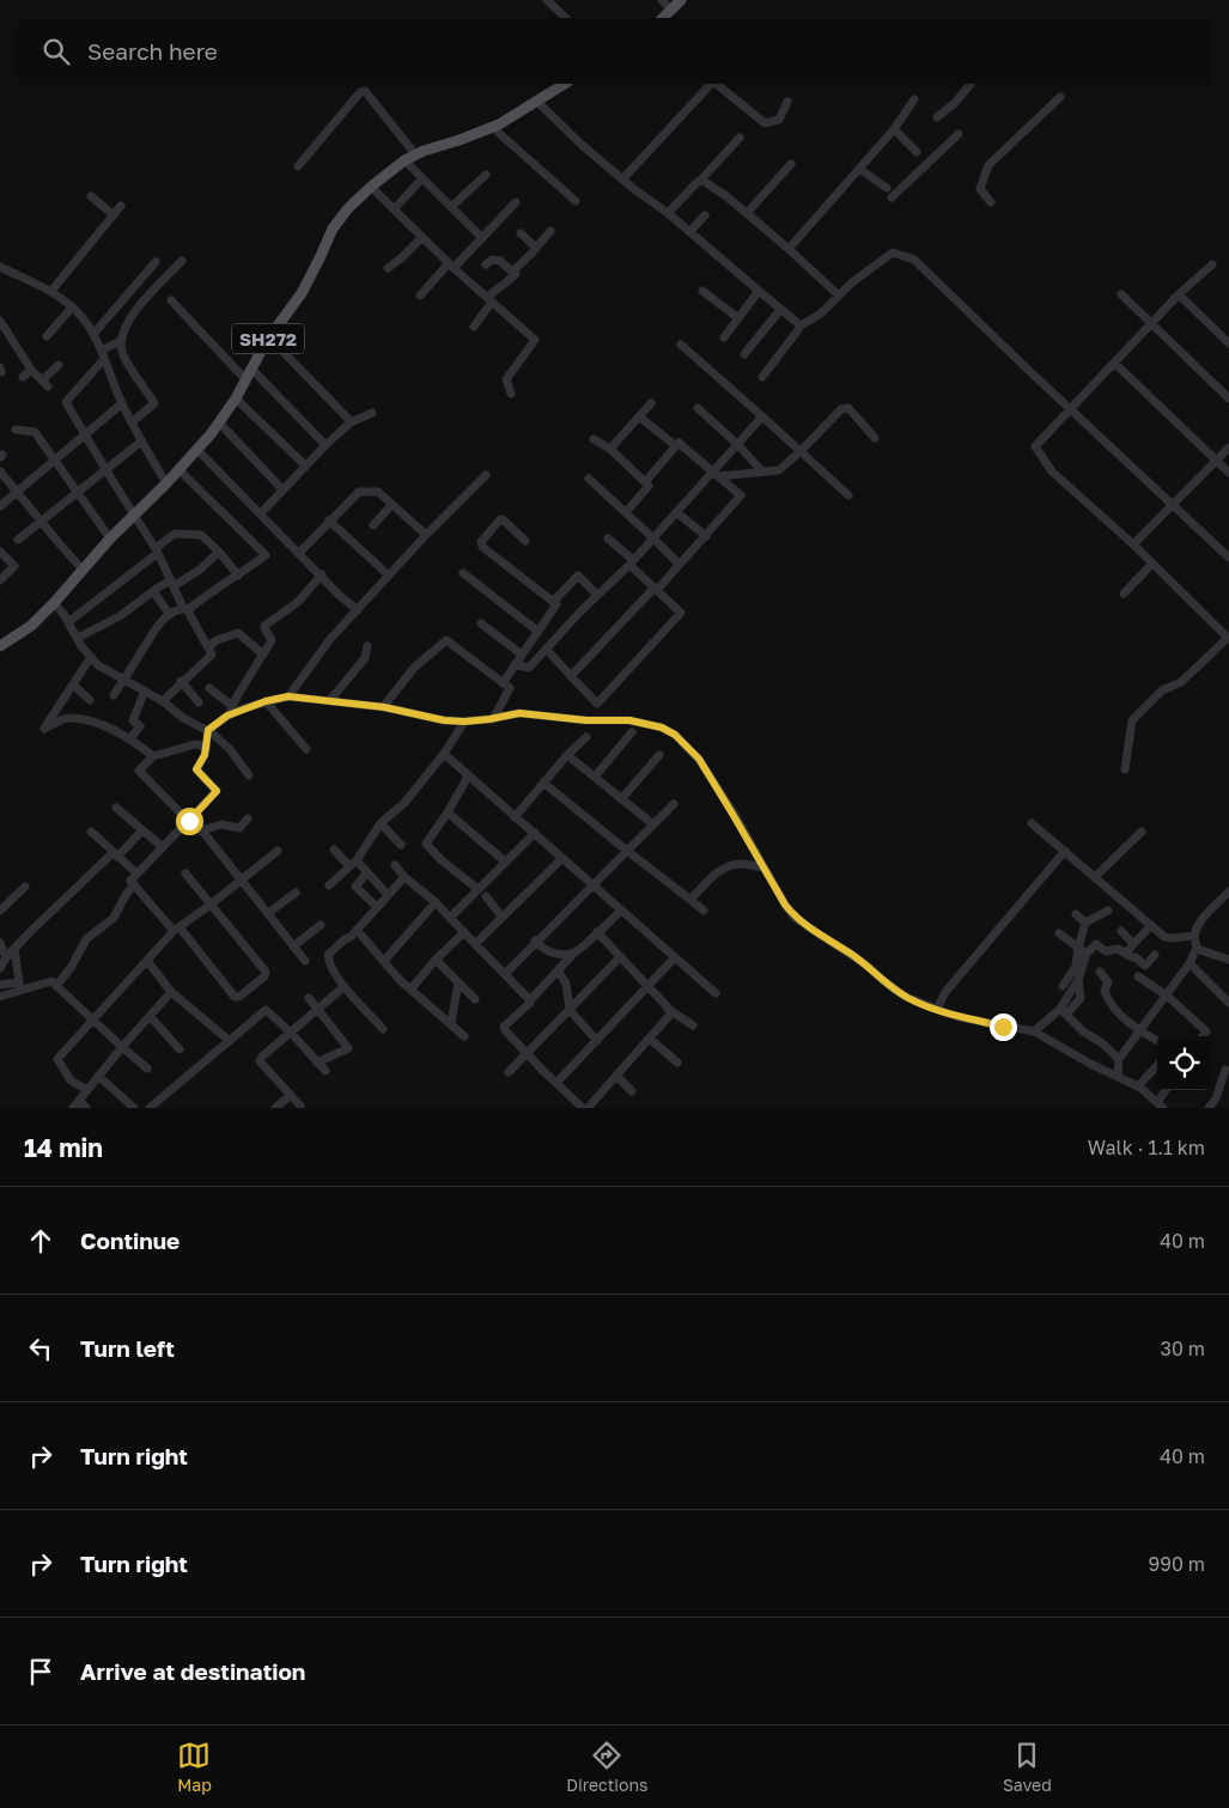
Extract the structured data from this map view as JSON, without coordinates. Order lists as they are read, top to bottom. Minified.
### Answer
{"streets":{"main road":["SH272"]},"page":{"search":"Search here","heading":["14 min","Walk · 1.1 km"],"list":[["Continue","40 m"],["Turn left","30 m"],["Turn right","40 m"],["Turn right","990 m"],"Arrive at destination"],"nav":["Map","Directions","Saved"]}}
